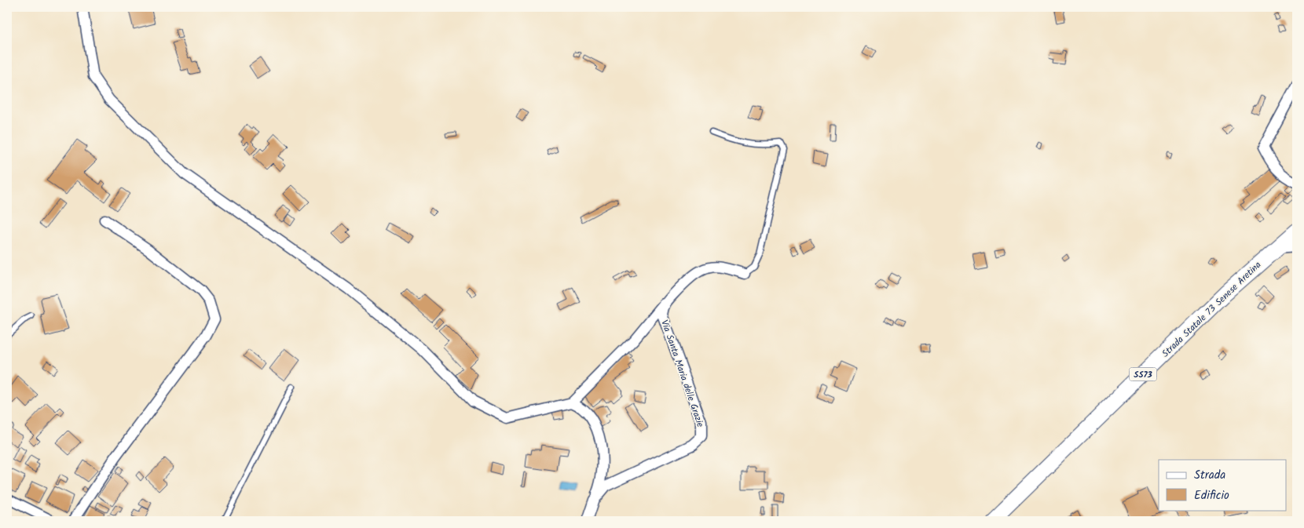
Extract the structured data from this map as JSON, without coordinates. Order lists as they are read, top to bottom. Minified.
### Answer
{"streets":{"main road":["Strada Statale 73 Senese Aretina","SS73"],"street":["Via Santa Maria delle Grazie"]},"legend":["Strada","Edificio"]}
